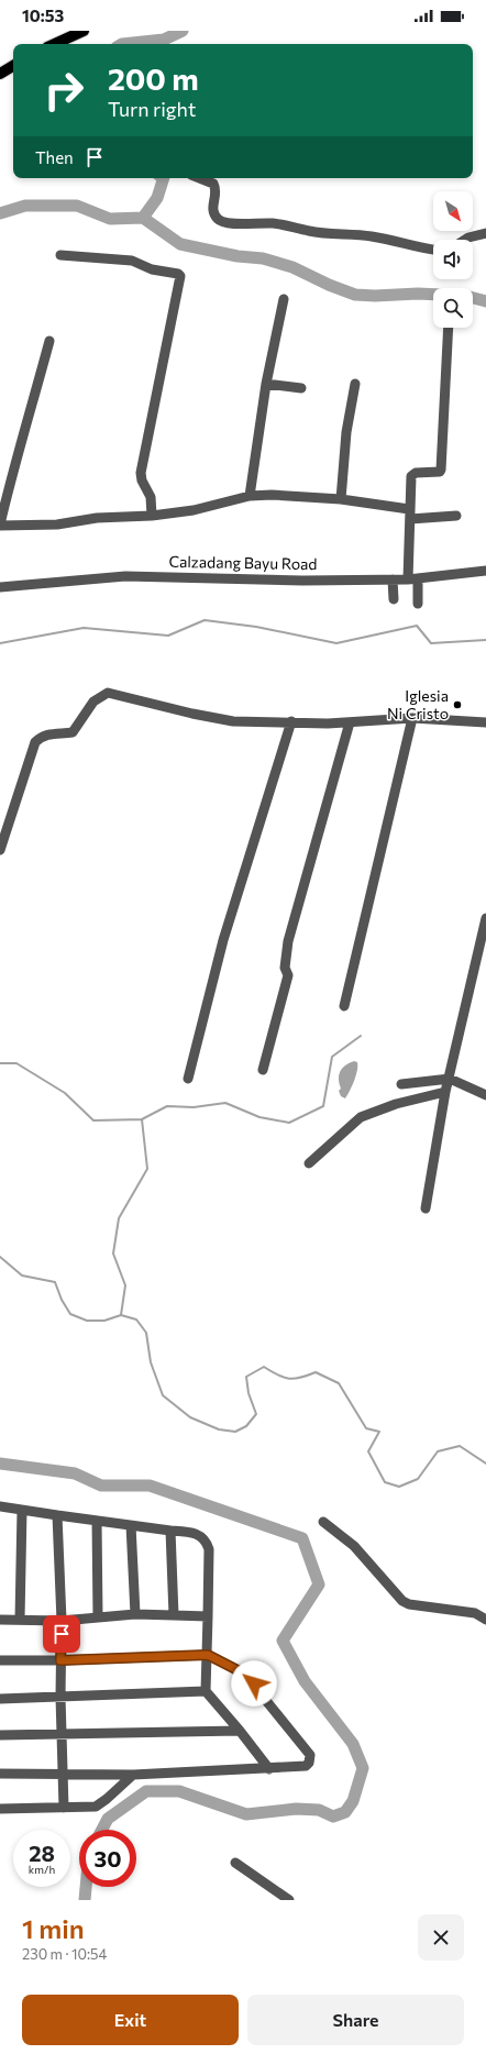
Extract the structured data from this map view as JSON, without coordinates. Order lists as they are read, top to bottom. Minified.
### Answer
{"streets":{"street":["Calzadang Bayu Road"]},"places":["Iglesia Ni Cristo"],"north":"bottom right","page":{"status":"10:53","turn":["200 m","Turn right"],"then":"Then","speed":"28 km/h","limit":"30","heading":["1 min","230 m · 10:54"],"buttons":["Exit","Share"]}}
